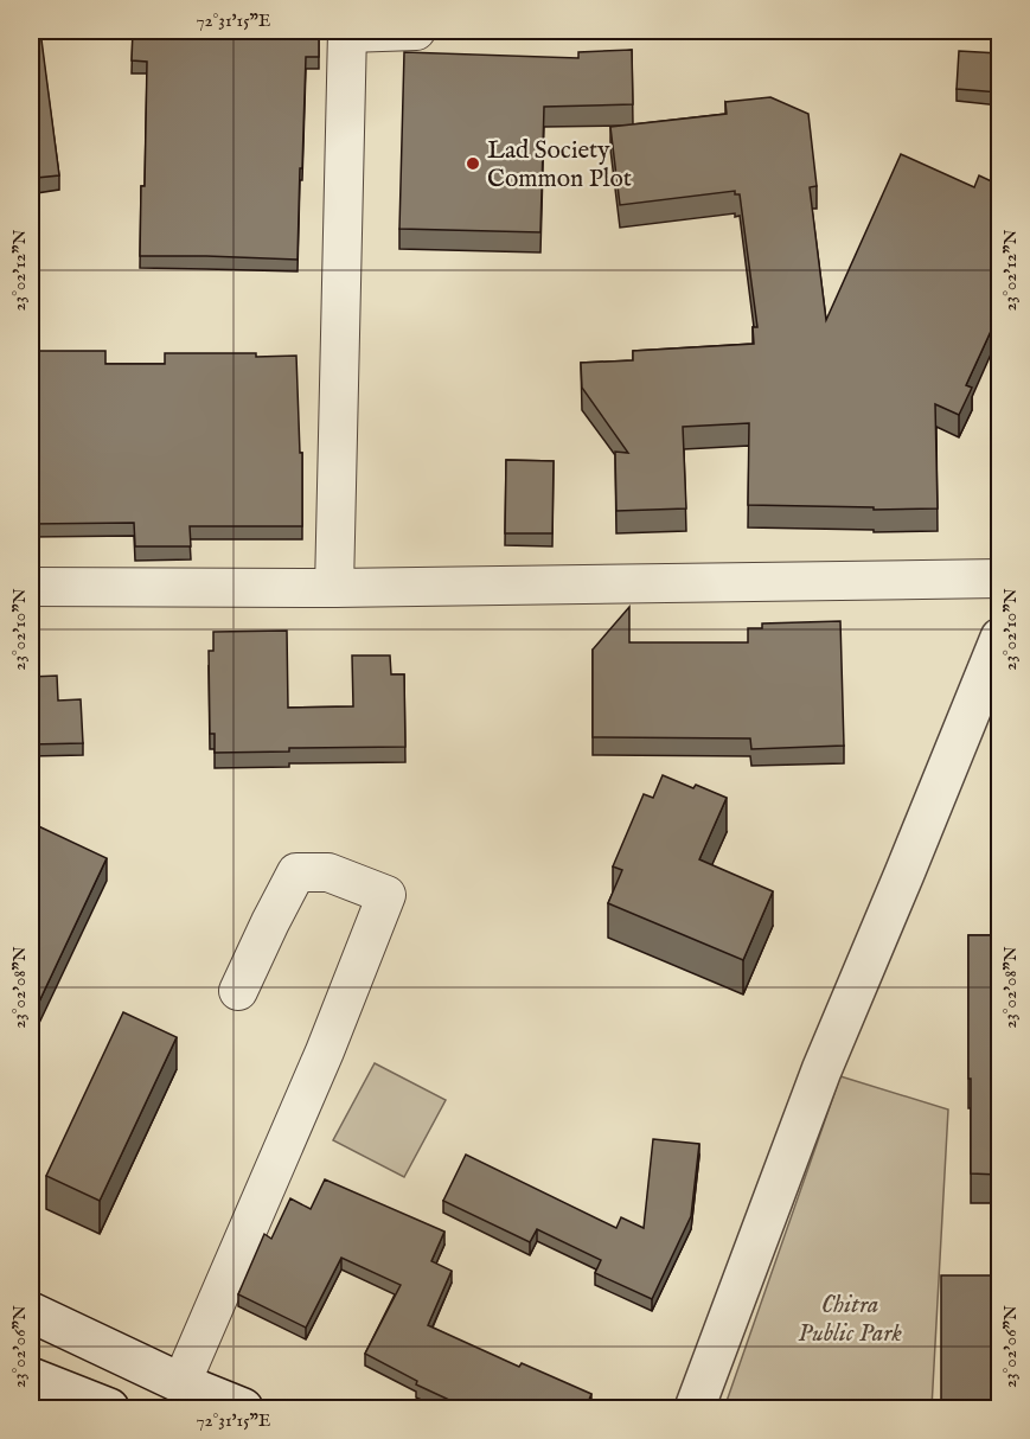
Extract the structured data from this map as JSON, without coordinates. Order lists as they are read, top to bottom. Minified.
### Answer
{"parks":["Chitra Public Park"],"places":["Lad Society Common Plot"],"coordinates":["72°31'15\"E","23°02'12\"N","23°02'10\"N","23°02'08\"N","23°02'06\"N"]}
